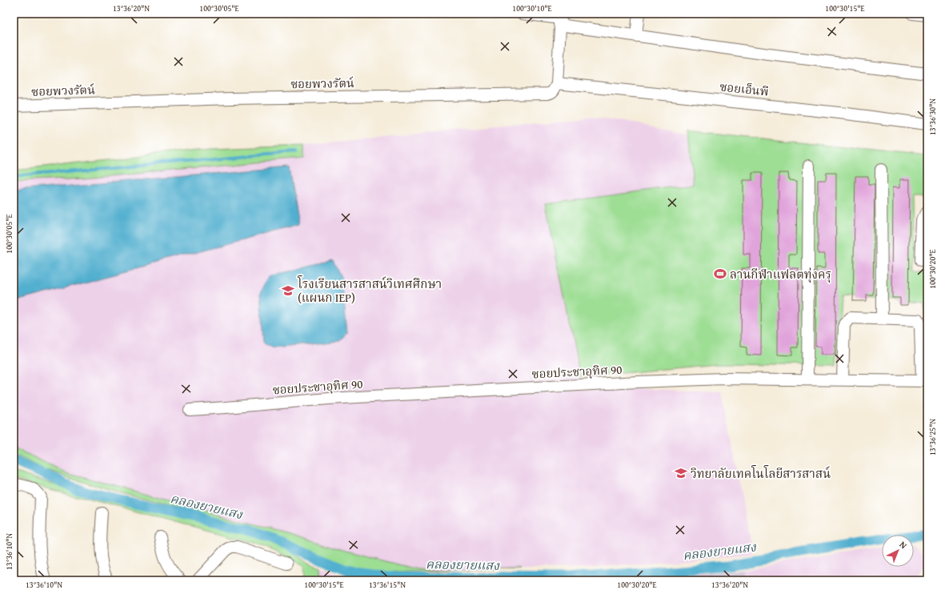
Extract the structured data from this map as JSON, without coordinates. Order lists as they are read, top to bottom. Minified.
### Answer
{"streets":{"street":["ซอยพวงรัตน์","ซอยเอ็นพี","ซอยประชาอุทิศ 90"]},"crossings":[["ซอยพวงรัตน์","ซอยเอ็นพี"]],"water":["คลองยายแสง"],"places":{"sports":["ลานกีฬาแฟลตทุ่งครุ"],"school or university":["โรงเรียนสารสาสน์วิเทศศึกษา (แผนก IEP)","วิทยาลัยเทคโนโลยีสารสาสน์"]},"north":"top right","coordinates":["13°36'20\"N","100°30'05\"E","100°30'10\"E","100°30'15\"E","13°36'30\"N","100°30'20\"E","13°36'25\"N","13°36'10\"N","13°36'15\"N"]}
